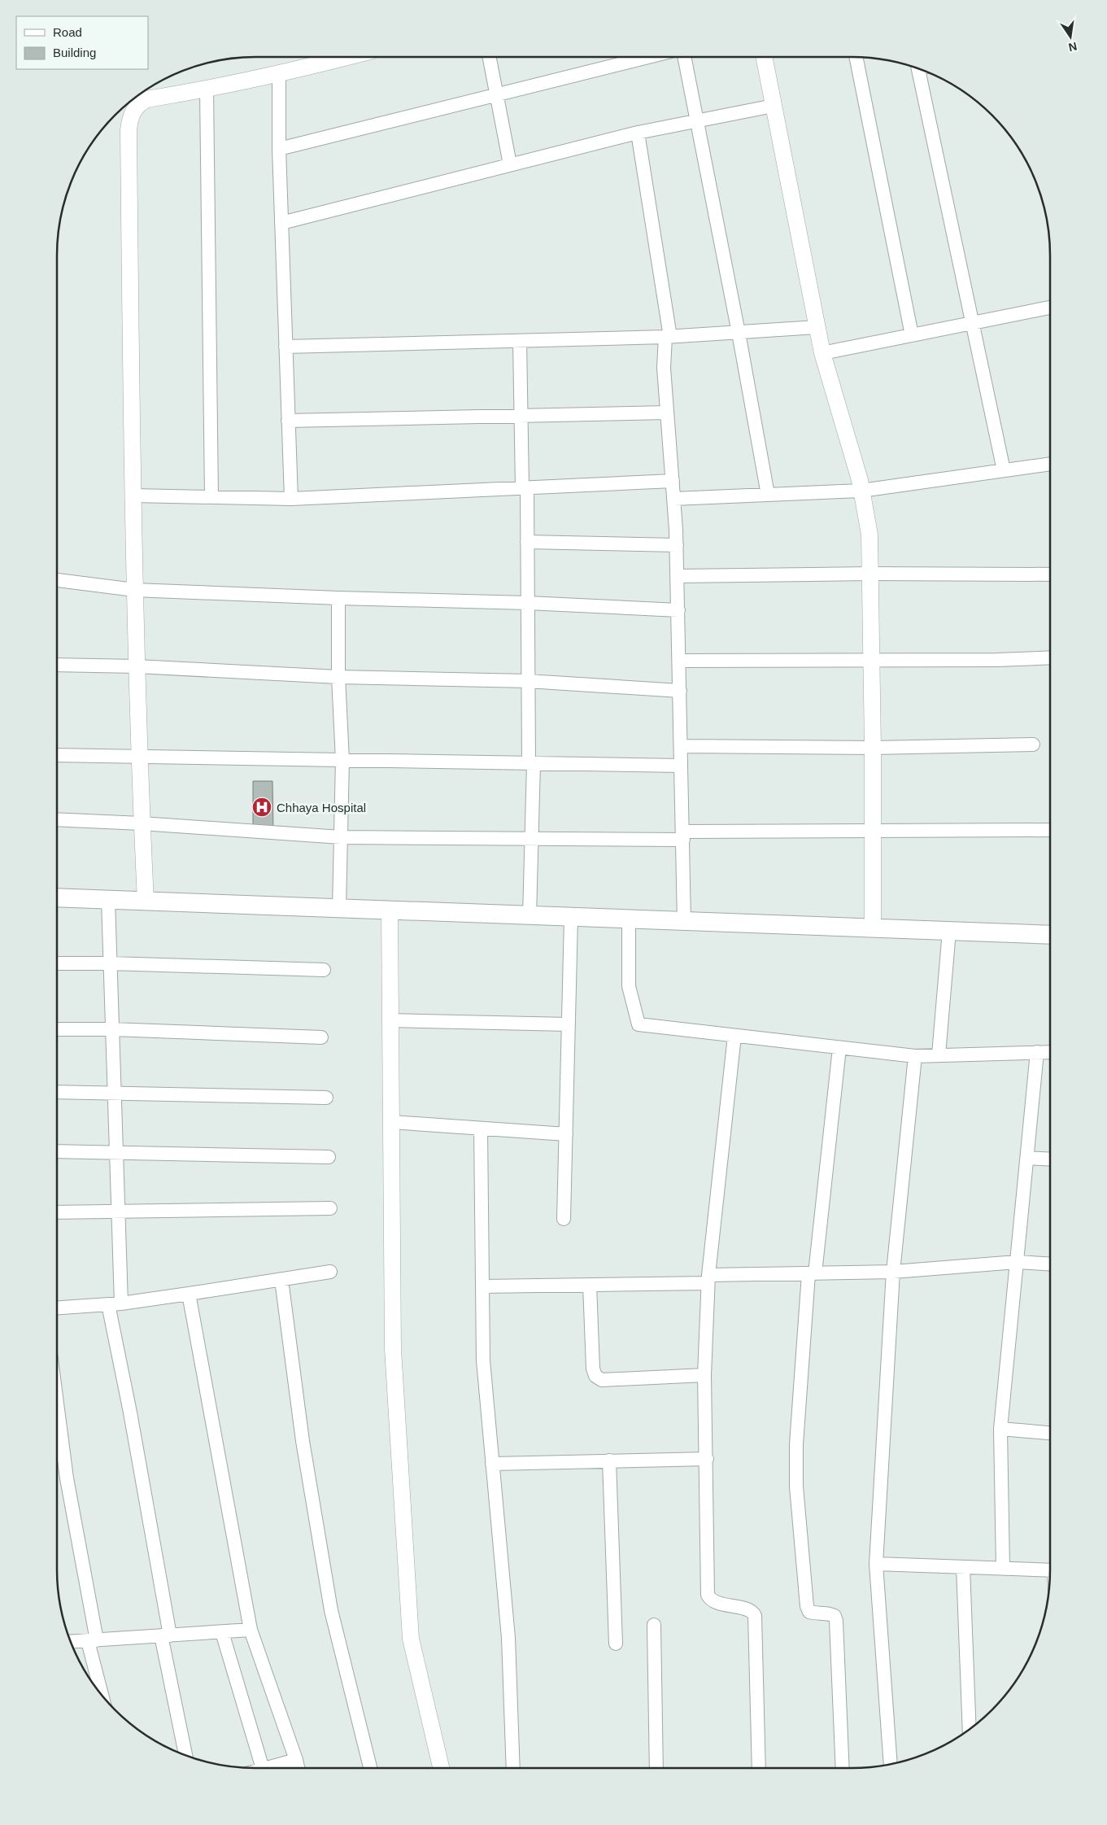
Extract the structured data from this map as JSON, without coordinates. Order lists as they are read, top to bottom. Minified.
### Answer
{"places":{"hospital":["Chhaya Hospital"]},"legend":["Road","Building"],"north":"bottom"}
